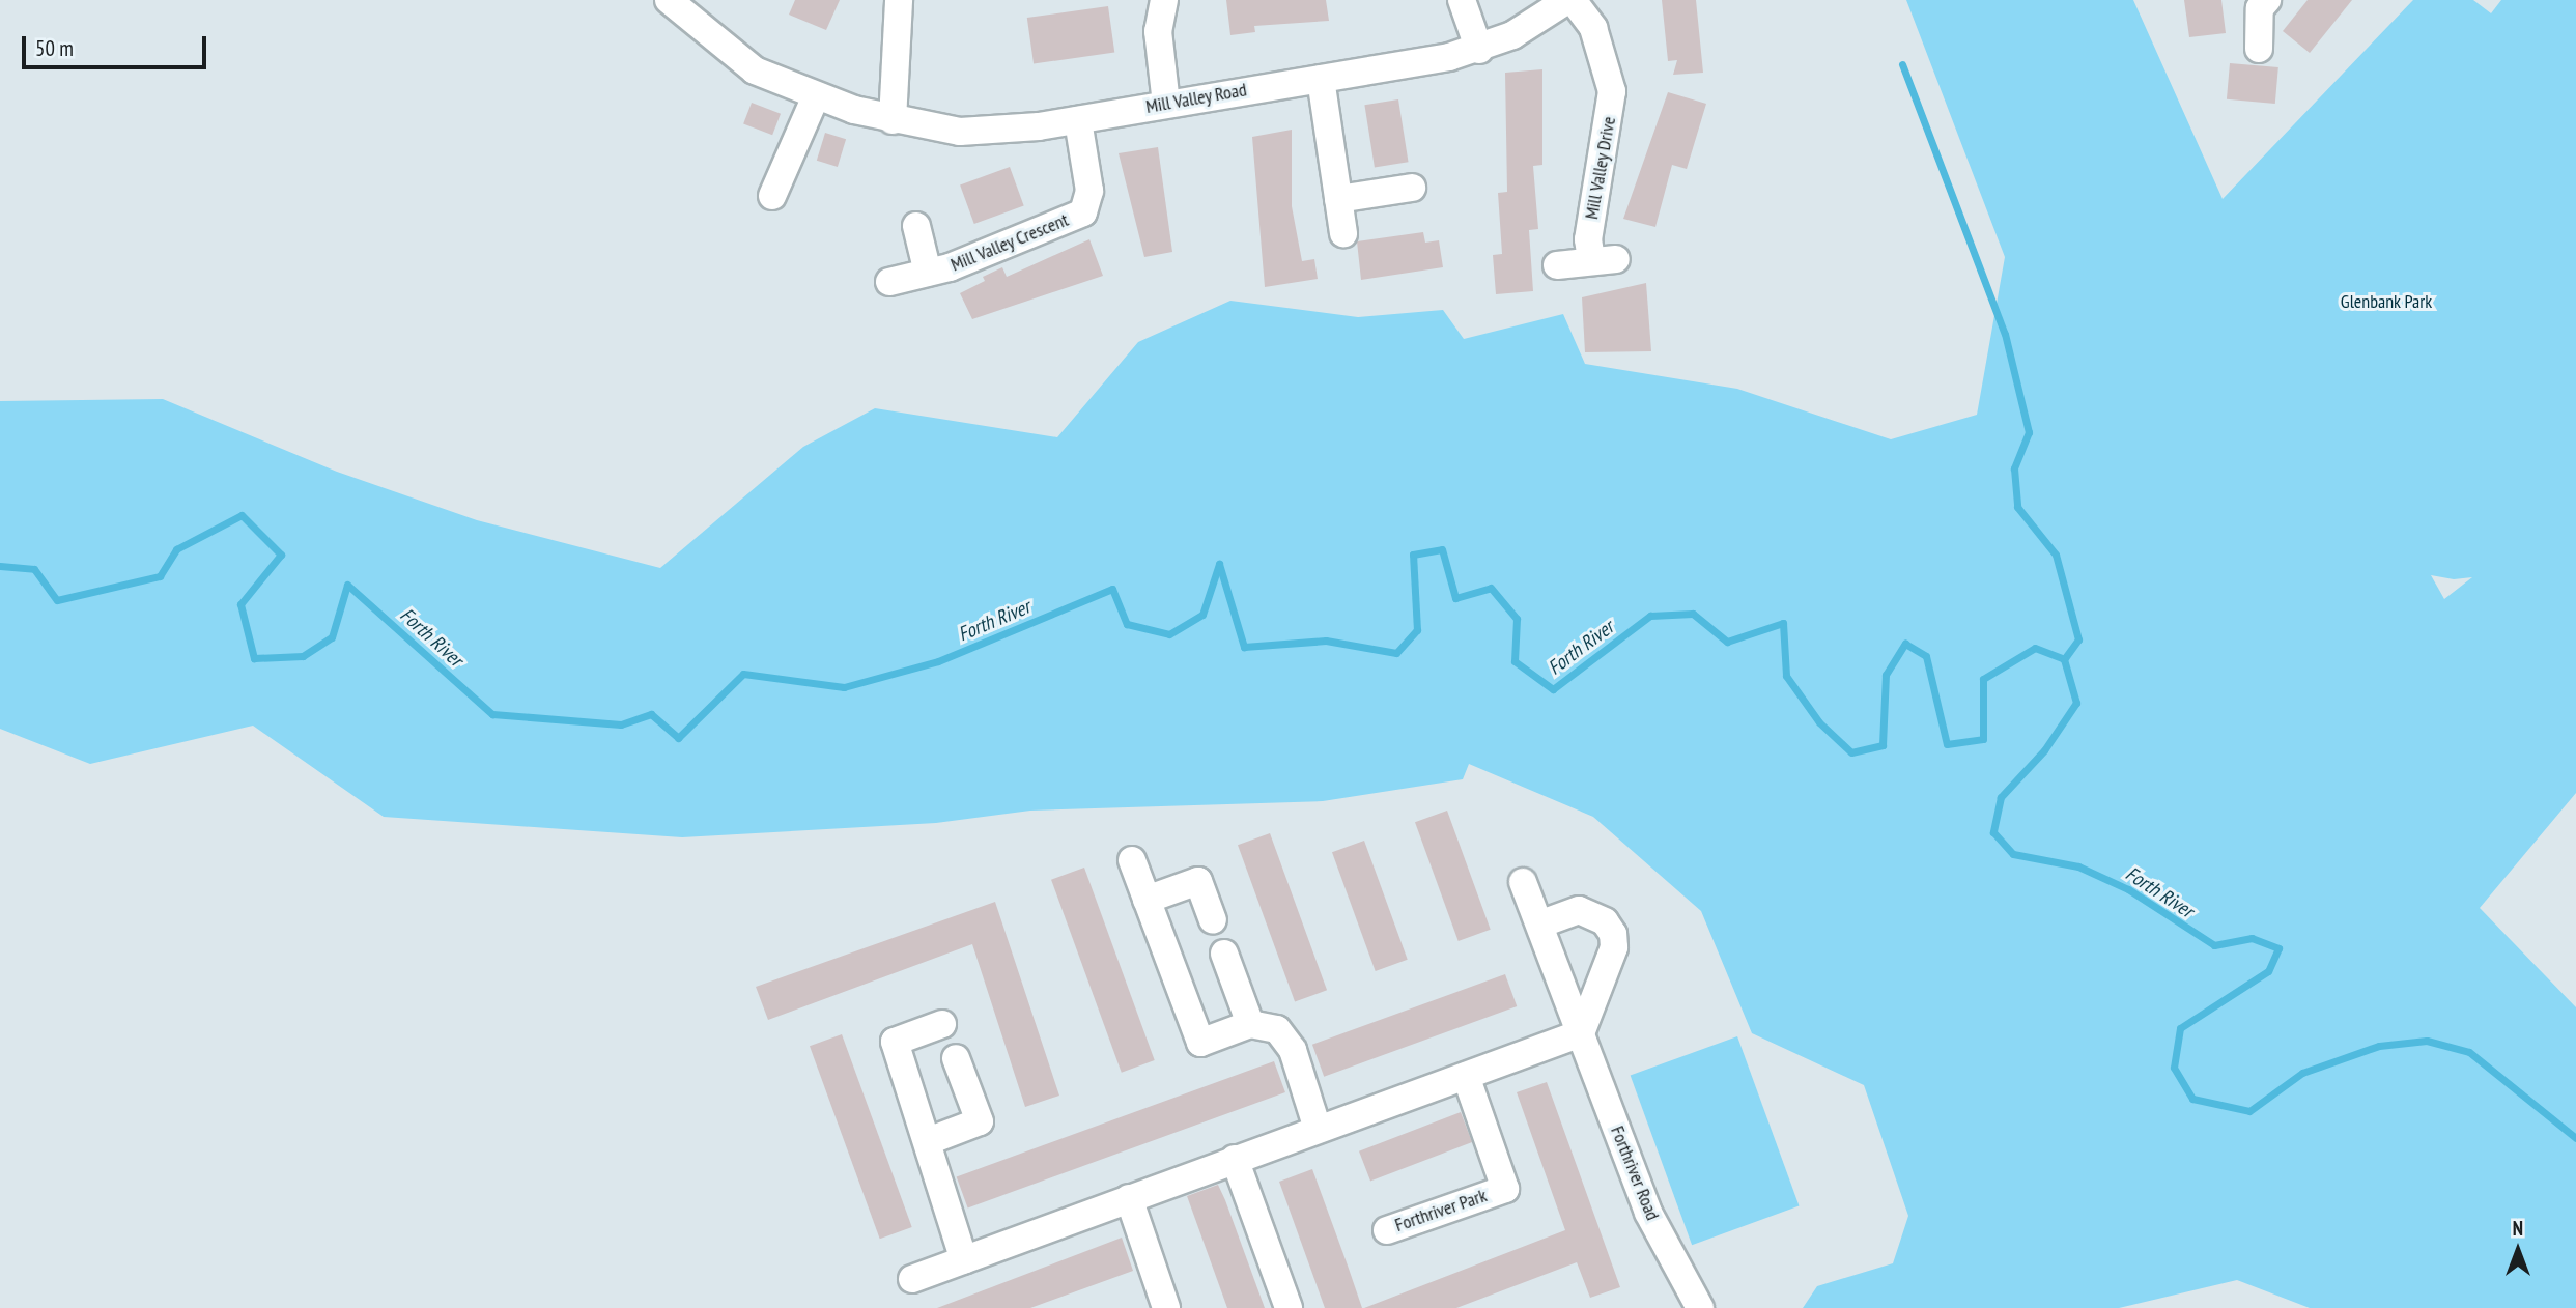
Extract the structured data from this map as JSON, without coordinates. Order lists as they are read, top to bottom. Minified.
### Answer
{"streets":{"street":["Mill Valley Road","Mill Valley Drive","Mill Valley Crescent","Forthriver Road","Forthriver Park"]},"crossings":[["Mill Valley Road","Mill Valley Crescent"]],"water":["Forth River"],"parks":["Glenbank Park"],"scale_bar":"50 m","north":"top"}
